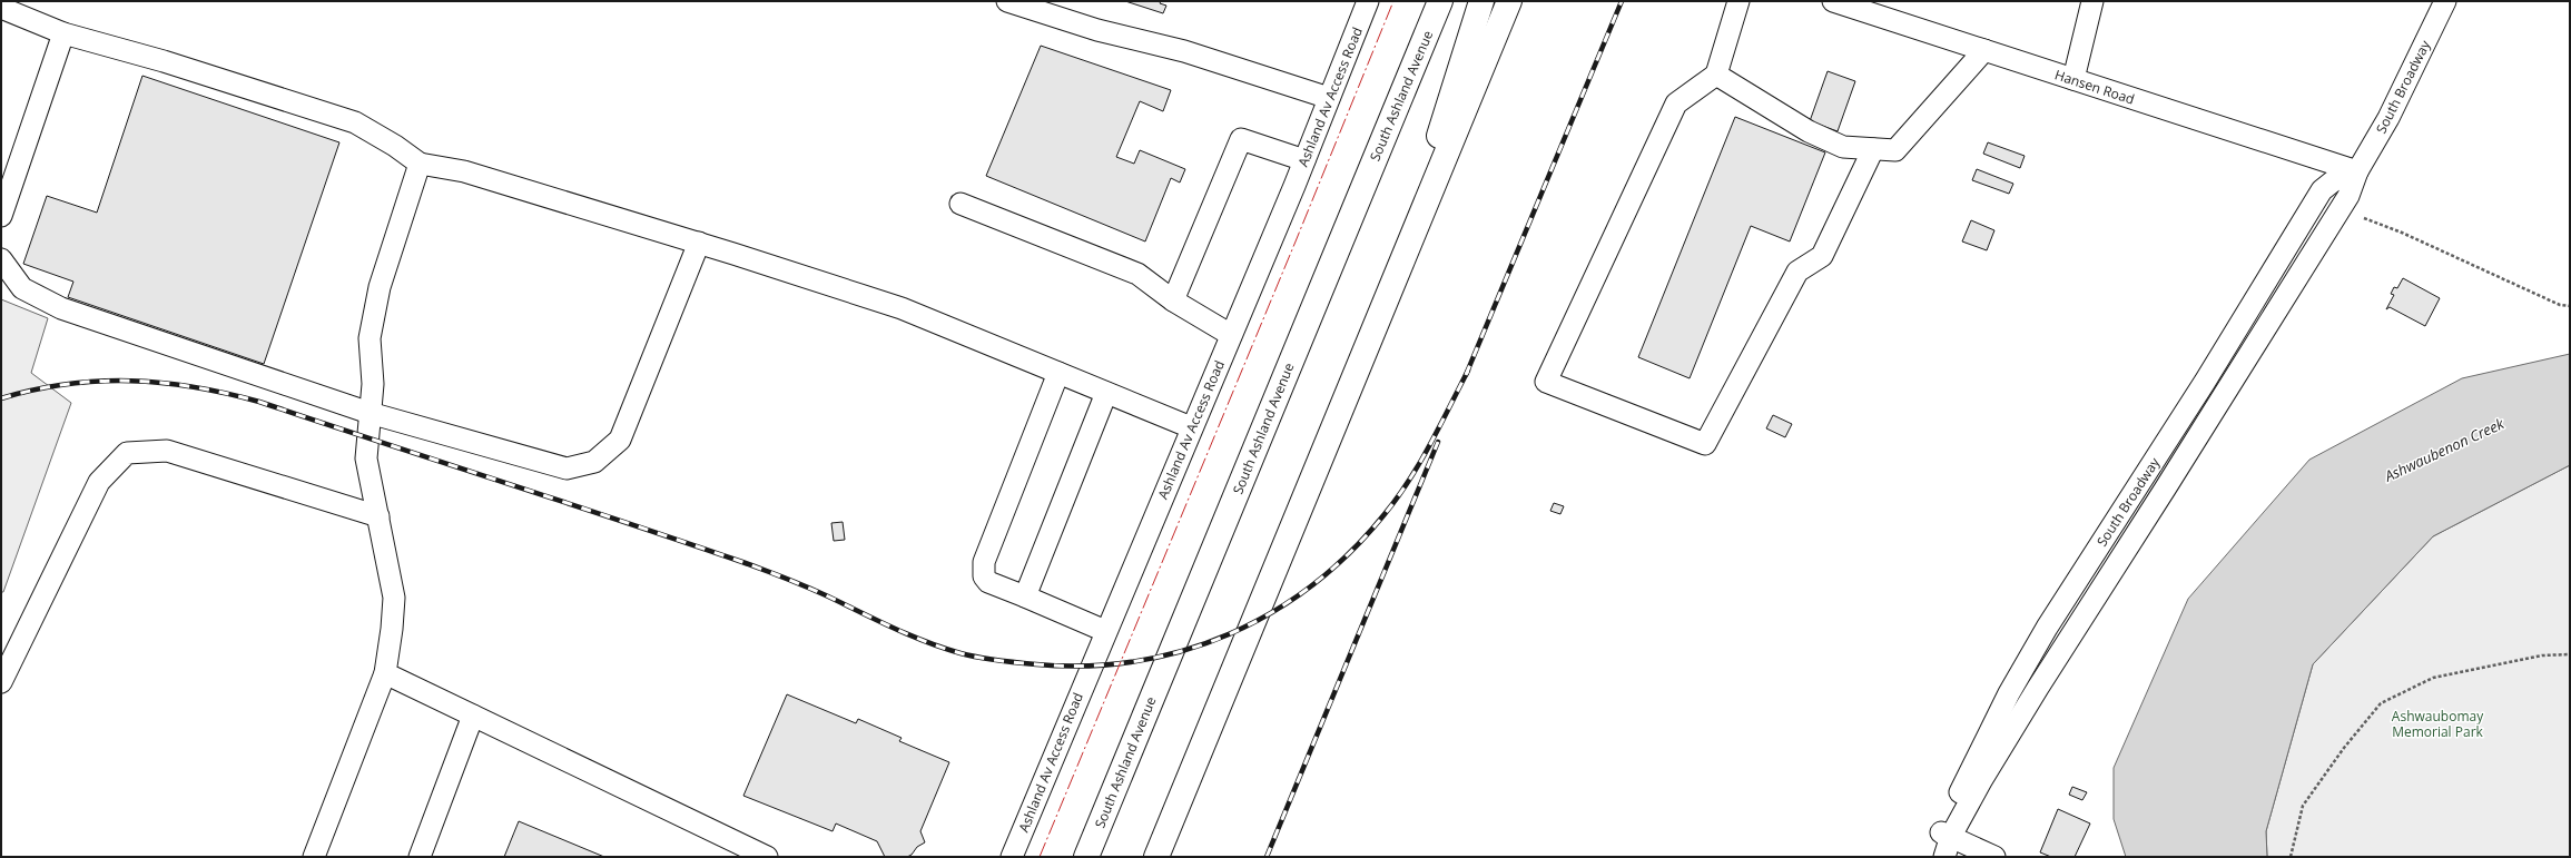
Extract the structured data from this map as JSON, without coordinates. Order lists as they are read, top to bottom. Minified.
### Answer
{"streets":{"main road":["South Ashland Avenue"],"street":["Hansen Road","South Broadway","Ashland Av Access Road"]},"crossings":[["Hansen Road","South Broadway"]],"water":["Ashwaubenon Creek"],"parks":["Ashwaubomay Memorial Park"]}
